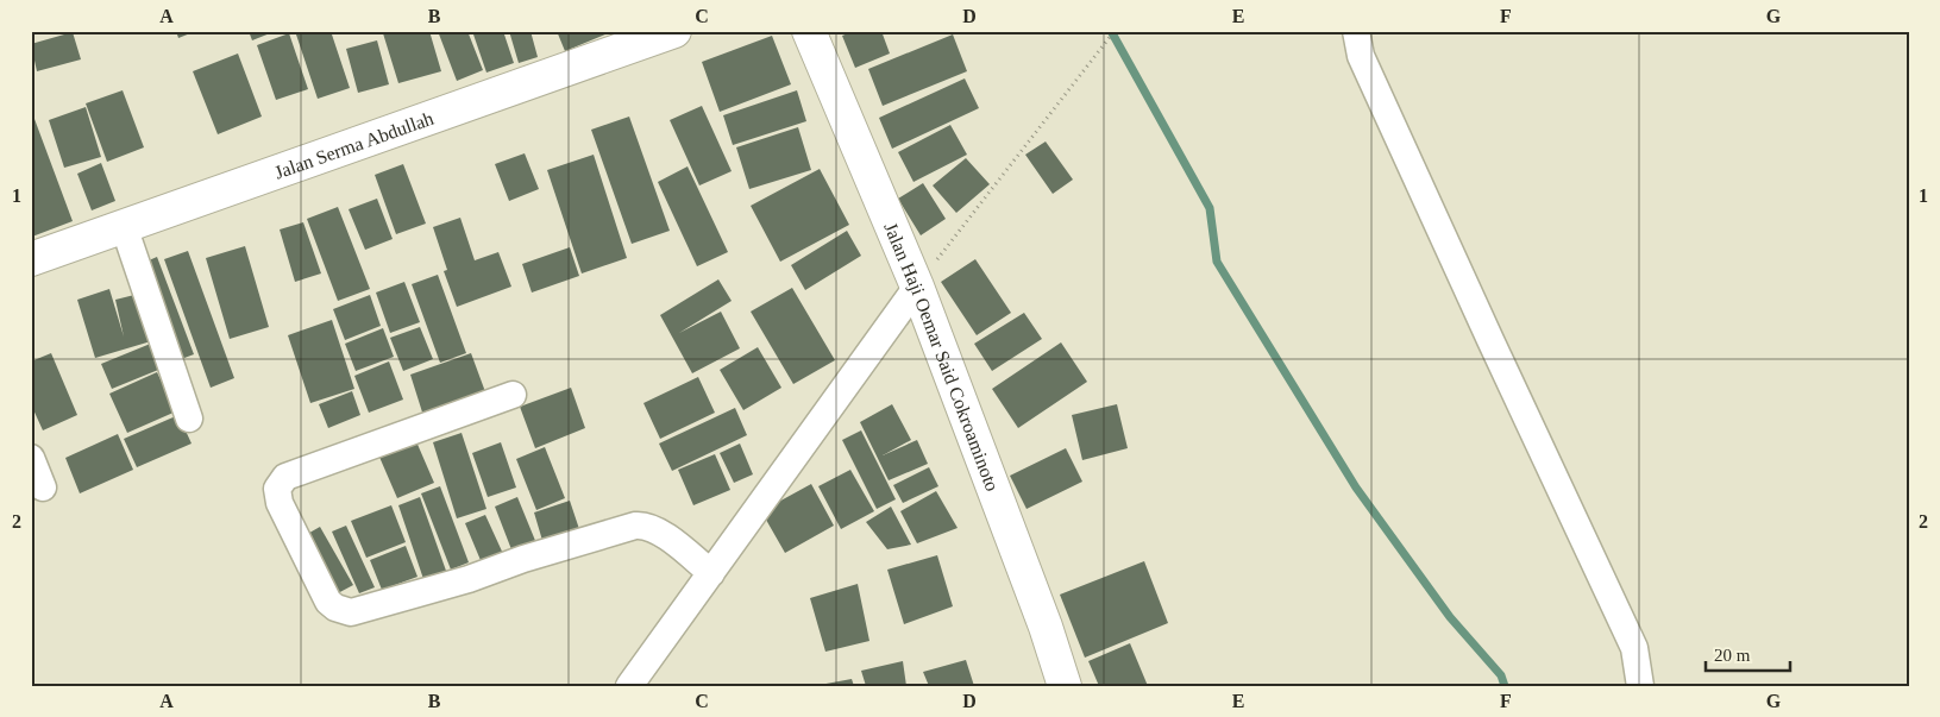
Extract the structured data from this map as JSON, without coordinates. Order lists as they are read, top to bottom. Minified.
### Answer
{"streets":{"main road":["Jalan Serma Abdullah","Jalan Haji Oemar Said Cokroaminoto"]},"scale_bar":"20 m","grid":{"columns":["A","B","C","D","E","F","G"],"rows":["1","2"]}}
